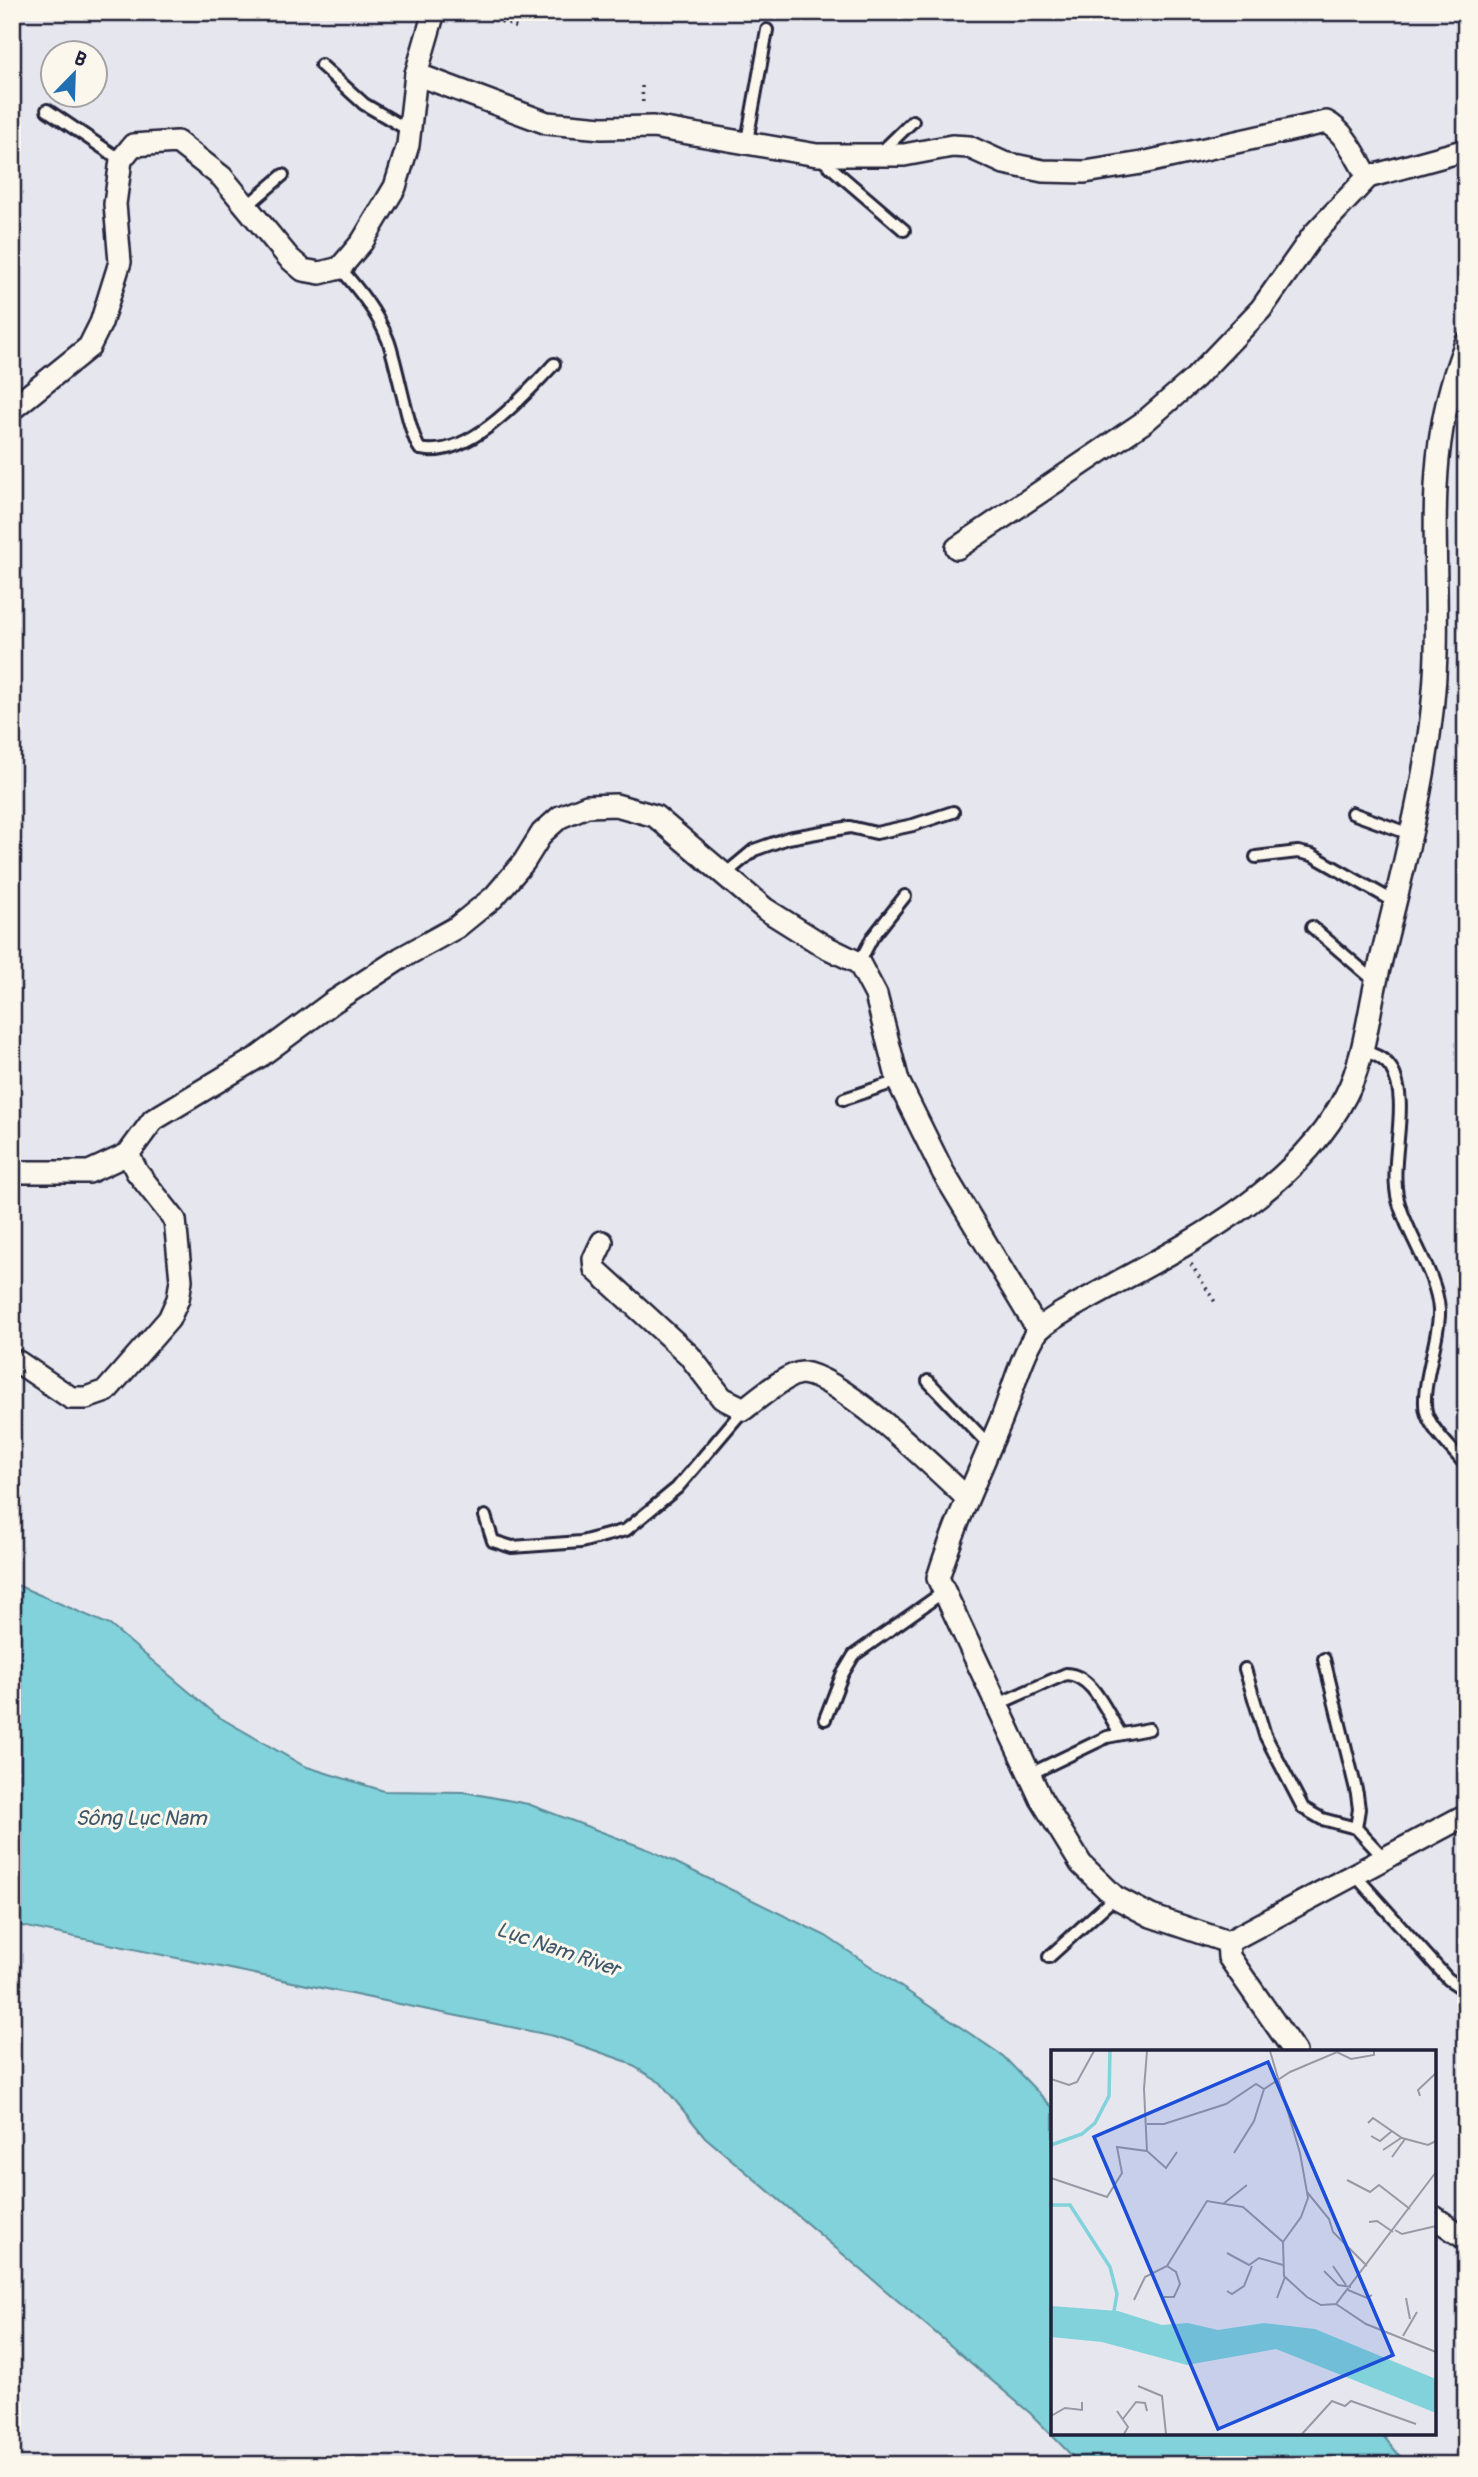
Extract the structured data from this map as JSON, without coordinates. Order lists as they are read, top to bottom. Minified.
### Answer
{"water":["Sông Lục Nam","Lục Nam River"],"north":"top right"}
